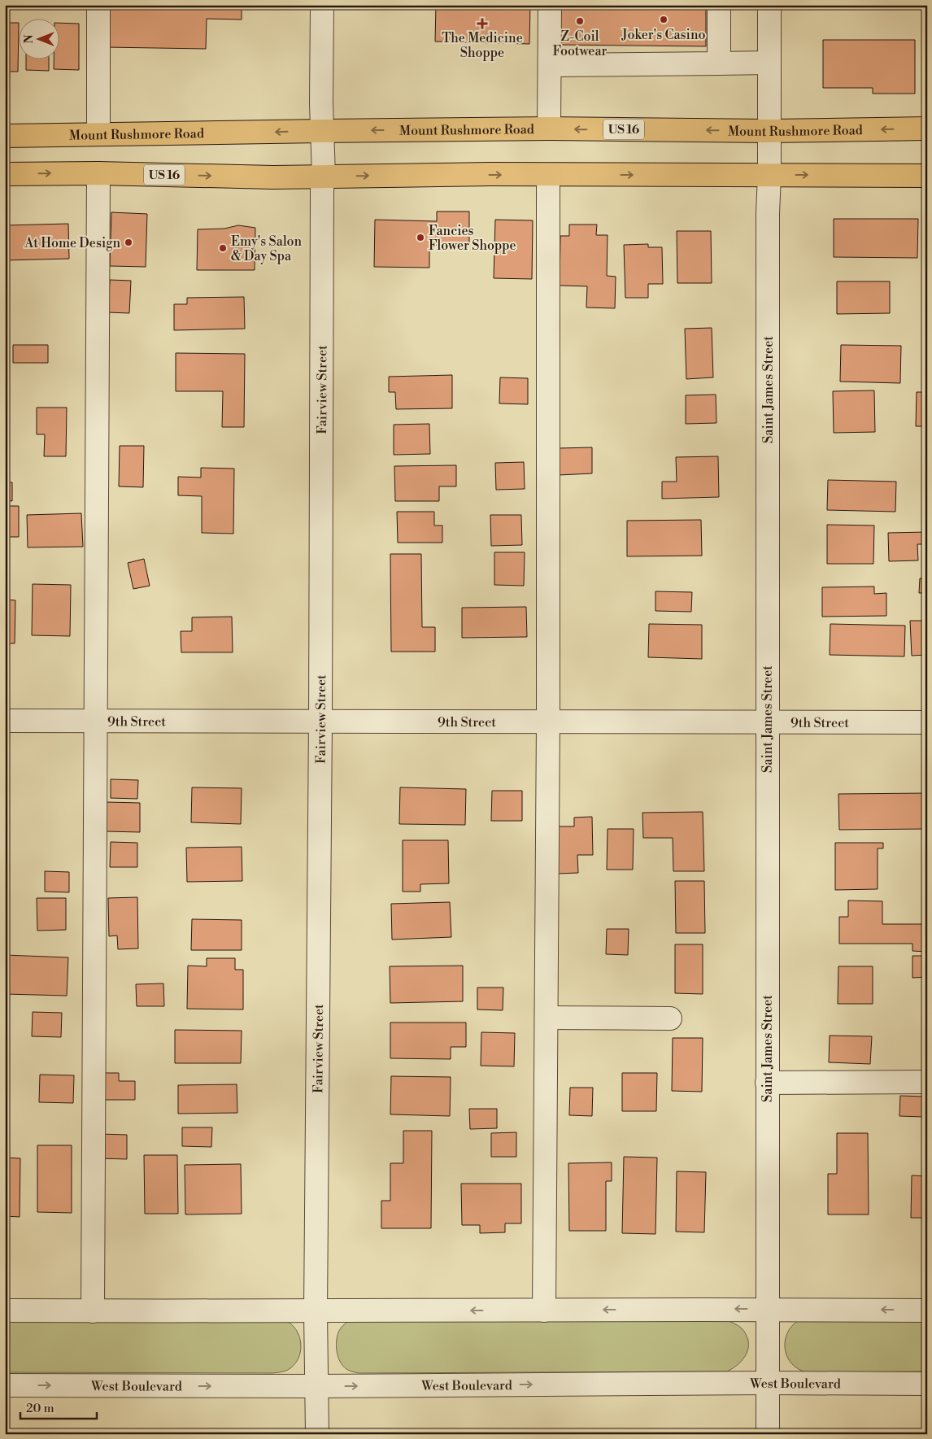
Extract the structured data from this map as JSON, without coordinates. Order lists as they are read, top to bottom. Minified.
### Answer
{"streets":{"highway":["Mount Rushmore Road","US 16"],"street":["Fairview Street","Saint James Street","9th Street","West Boulevard"]},"crossings":[["Mount Rushmore Road","Fairview Street"],["Mount Rushmore Road","Saint James Street"],["US 16","Fairview Street"],["US 16","Saint James Street"],["Fairview Street","9th Street"],["Fairview Street","West Boulevard"],["Saint James Street","9th Street"],["Saint James Street","West Boulevard"]],"places":{"other":["Joker's Casino","Z-Coil Footwear","Fancies Flower Shoppe","At Home Design","Emy's Salon & Day Spa"],"health":["The Medicine Shoppe"]},"scale_bar":"20 m","north":"left"}
